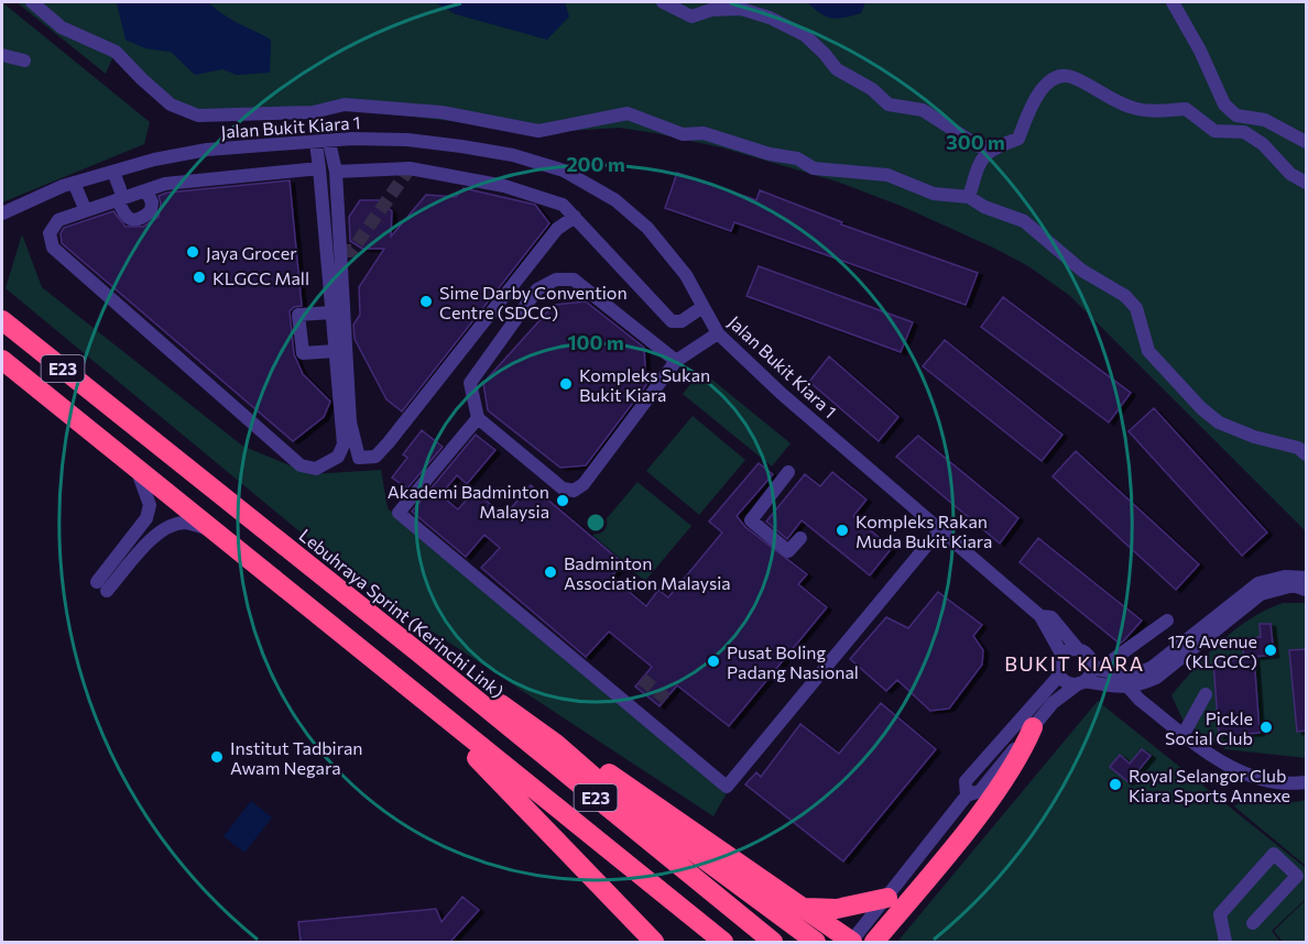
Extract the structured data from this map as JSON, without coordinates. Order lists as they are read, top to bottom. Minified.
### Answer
{"streets":{"highway":["E23","Lebuhraya Sprint (Kerinchi Link)"],"street":["Jalan Bukit Kiara 1"]},"districts":["BUKIT KIARA"],"places":["Jaya Grocer","KLGCC Mall","Sime Darby Convention Centre (SDCC)","Kompleks Sukan Bukit Kiara","Akademi Badminton Malaysia","Kompleks Rakan Muda Bukit Kiara","Badminton Association Malaysia","176 Avenue (KLGCC)","Pusat Boling Padang Nasional","Pickle Social Club","Institut Tadbiran Awam Negara","Royal Selangor Club Kiara Sports Annexe"],"rings":["300 m","200 m","100 m"]}
